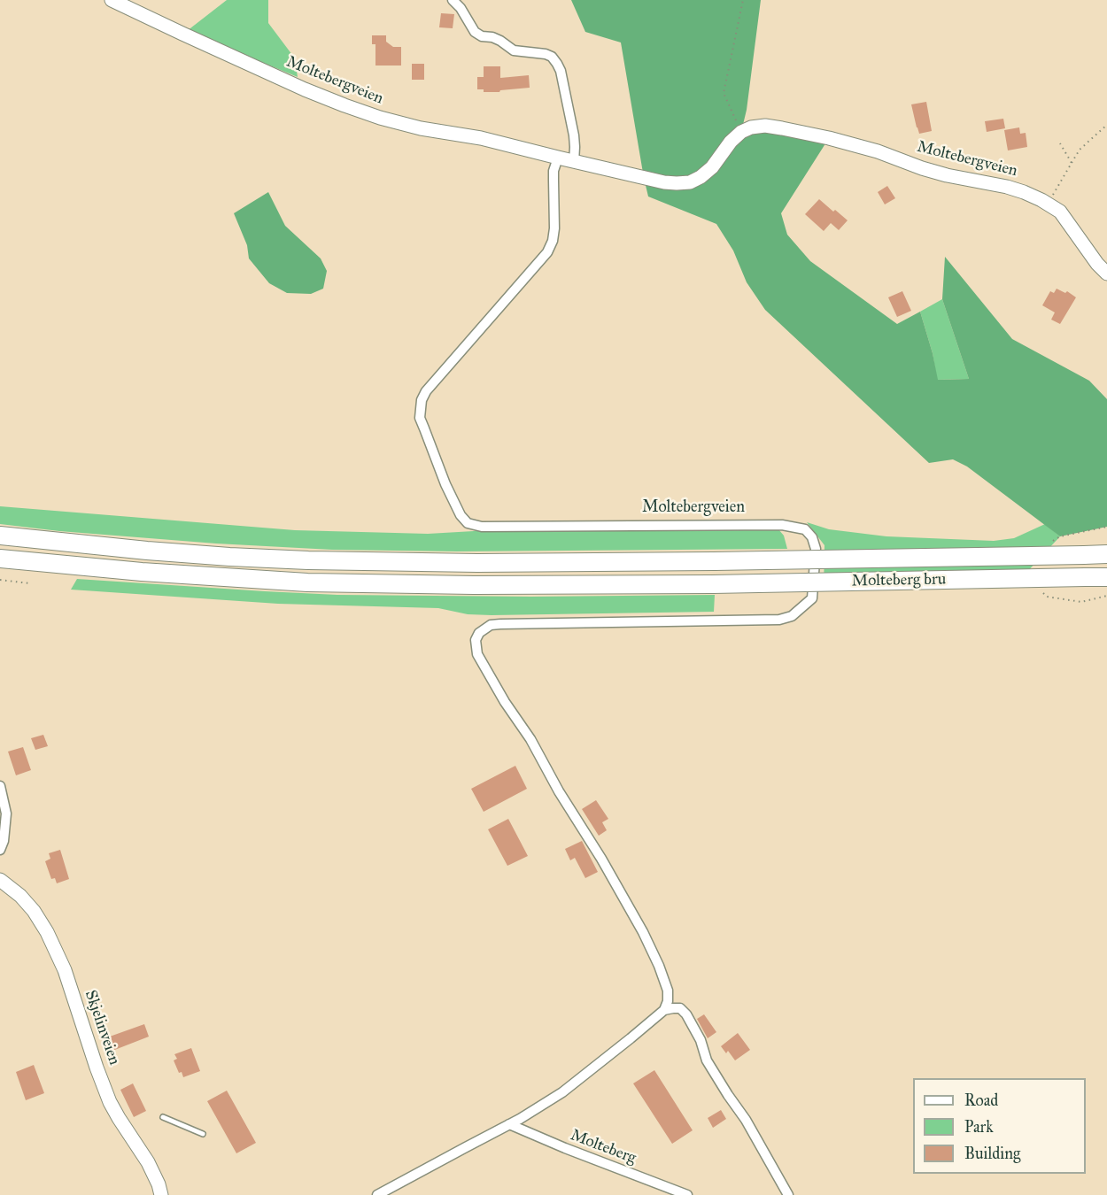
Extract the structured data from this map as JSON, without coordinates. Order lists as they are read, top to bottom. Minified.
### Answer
{"streets":{"highway":["Molteberg bru"],"main road":["Moltebergveien","Skjelinveien"],"street":["Molteberg"]},"legend":["Road","Park","Building"]}
